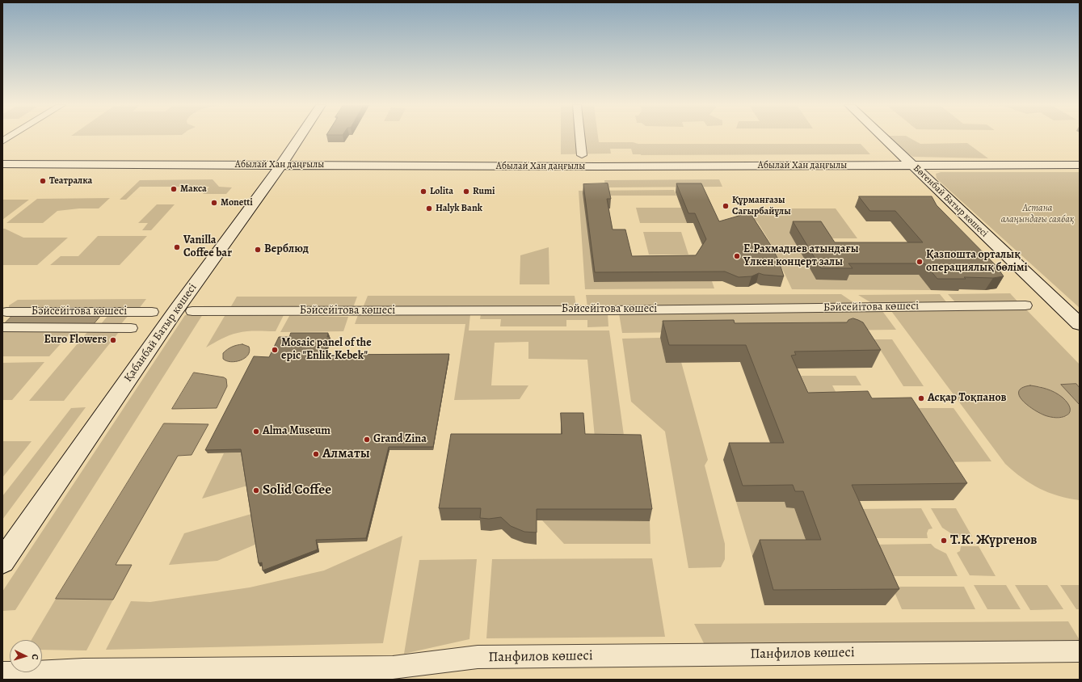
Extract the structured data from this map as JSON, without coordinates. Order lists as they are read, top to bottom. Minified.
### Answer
{"streets":{"street":["Абылай Хан даңғылы","Бөгенбай Батыр көшесі","Бәйсейітова көшесі","Қабанбай Батыр көшесі","Панфилов көшесі"]},"crossings":[["Абылай Хан даңғылы","Бөгенбай Батыр көшесі"],["Абылай Хан даңғылы","Қабанбай Батыр көшесі"]],"parks":["Астана алаңындағы саябақ"],"places":["Театралка","Макса","Lolita","Rumi","Monetti","Құрманғазы Сағырбайұлы","Halyk Bank","Vanilla Coffee bar","Верблюд","Е.Рахмадиев атындағы Үлкен концерт залы","Қазпошта орталық операциялық бөлімі","Euro Flowers","Mosaic panel of the epic \"Enlik-Kebek\"","Асқар Тоқпанов","Alma Museum","Grand Zina","Алматы","Solid Coffee","Т.К. Жүргенов"],"north":"right"}
